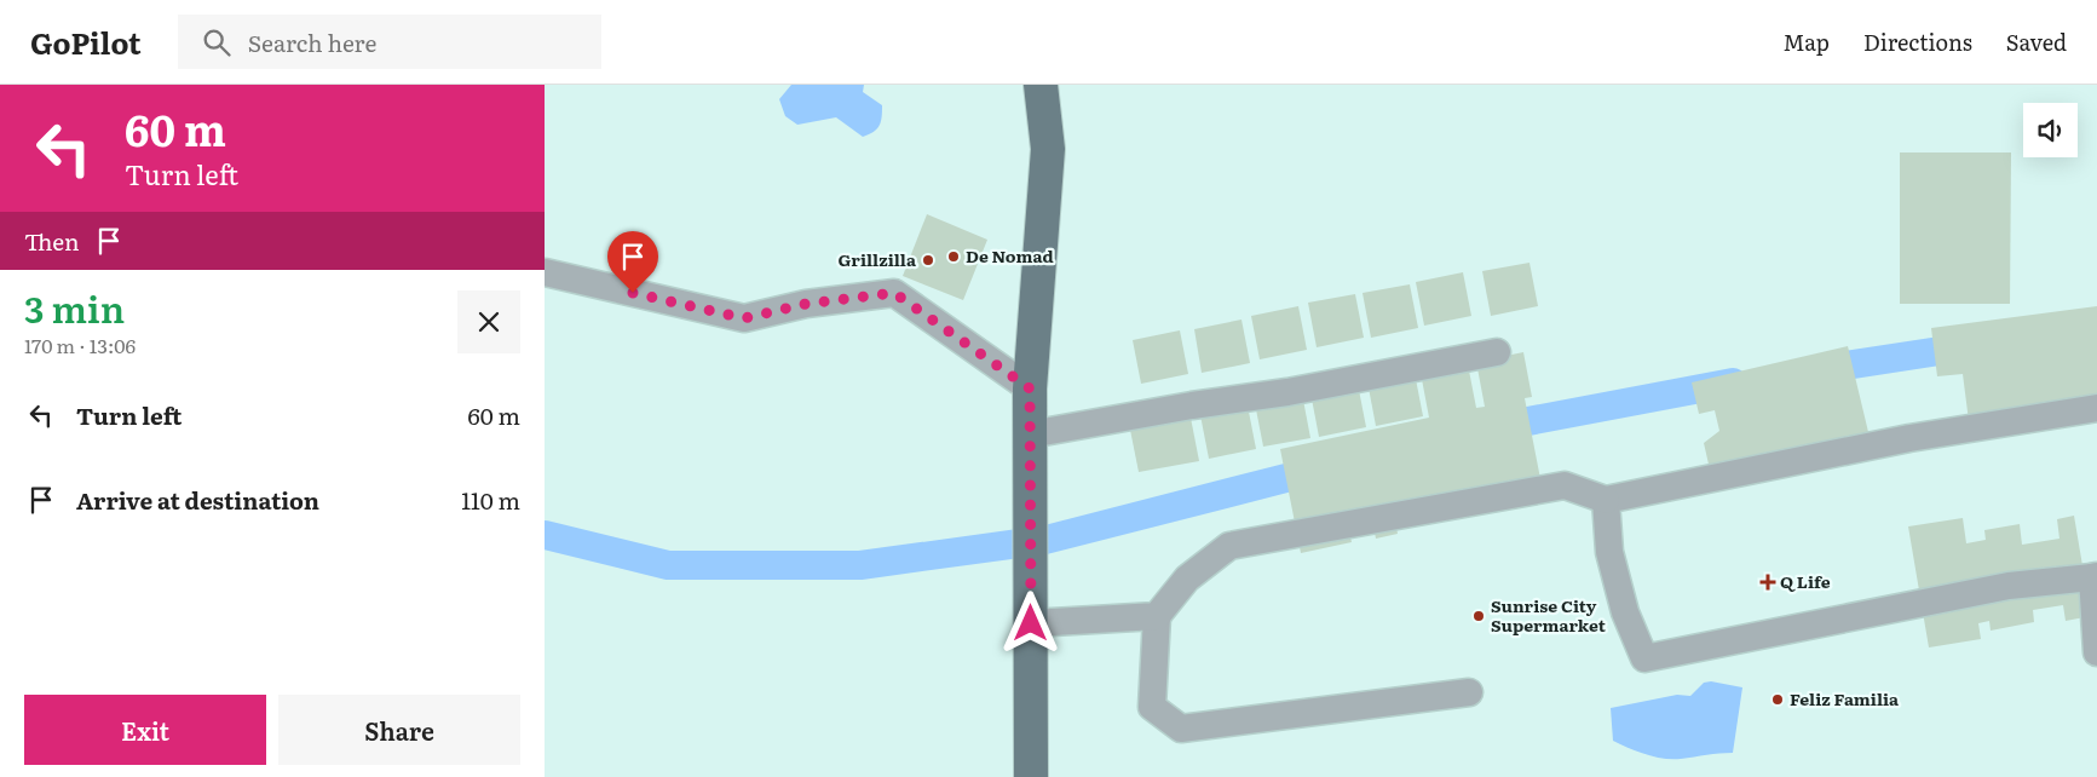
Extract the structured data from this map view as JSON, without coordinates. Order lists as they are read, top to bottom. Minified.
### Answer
{"places":{"other":["De Nomad","Grillzilla","Sunrise City Supermarket","Feliz Familia"],"health":["Q Life"]},"page":{"header":"GoPilot","search":"Search here","nav":["Map","Directions","Saved"],"turn":["60 m","Turn left"],"then":"Then","heading":["3 min","170 m · 13:06"],"list":[{"name":"Turn left","value":"60 m"},{"name":"Arrive at destination","value":"110 m"}],"buttons":["Exit","Share"]}}
